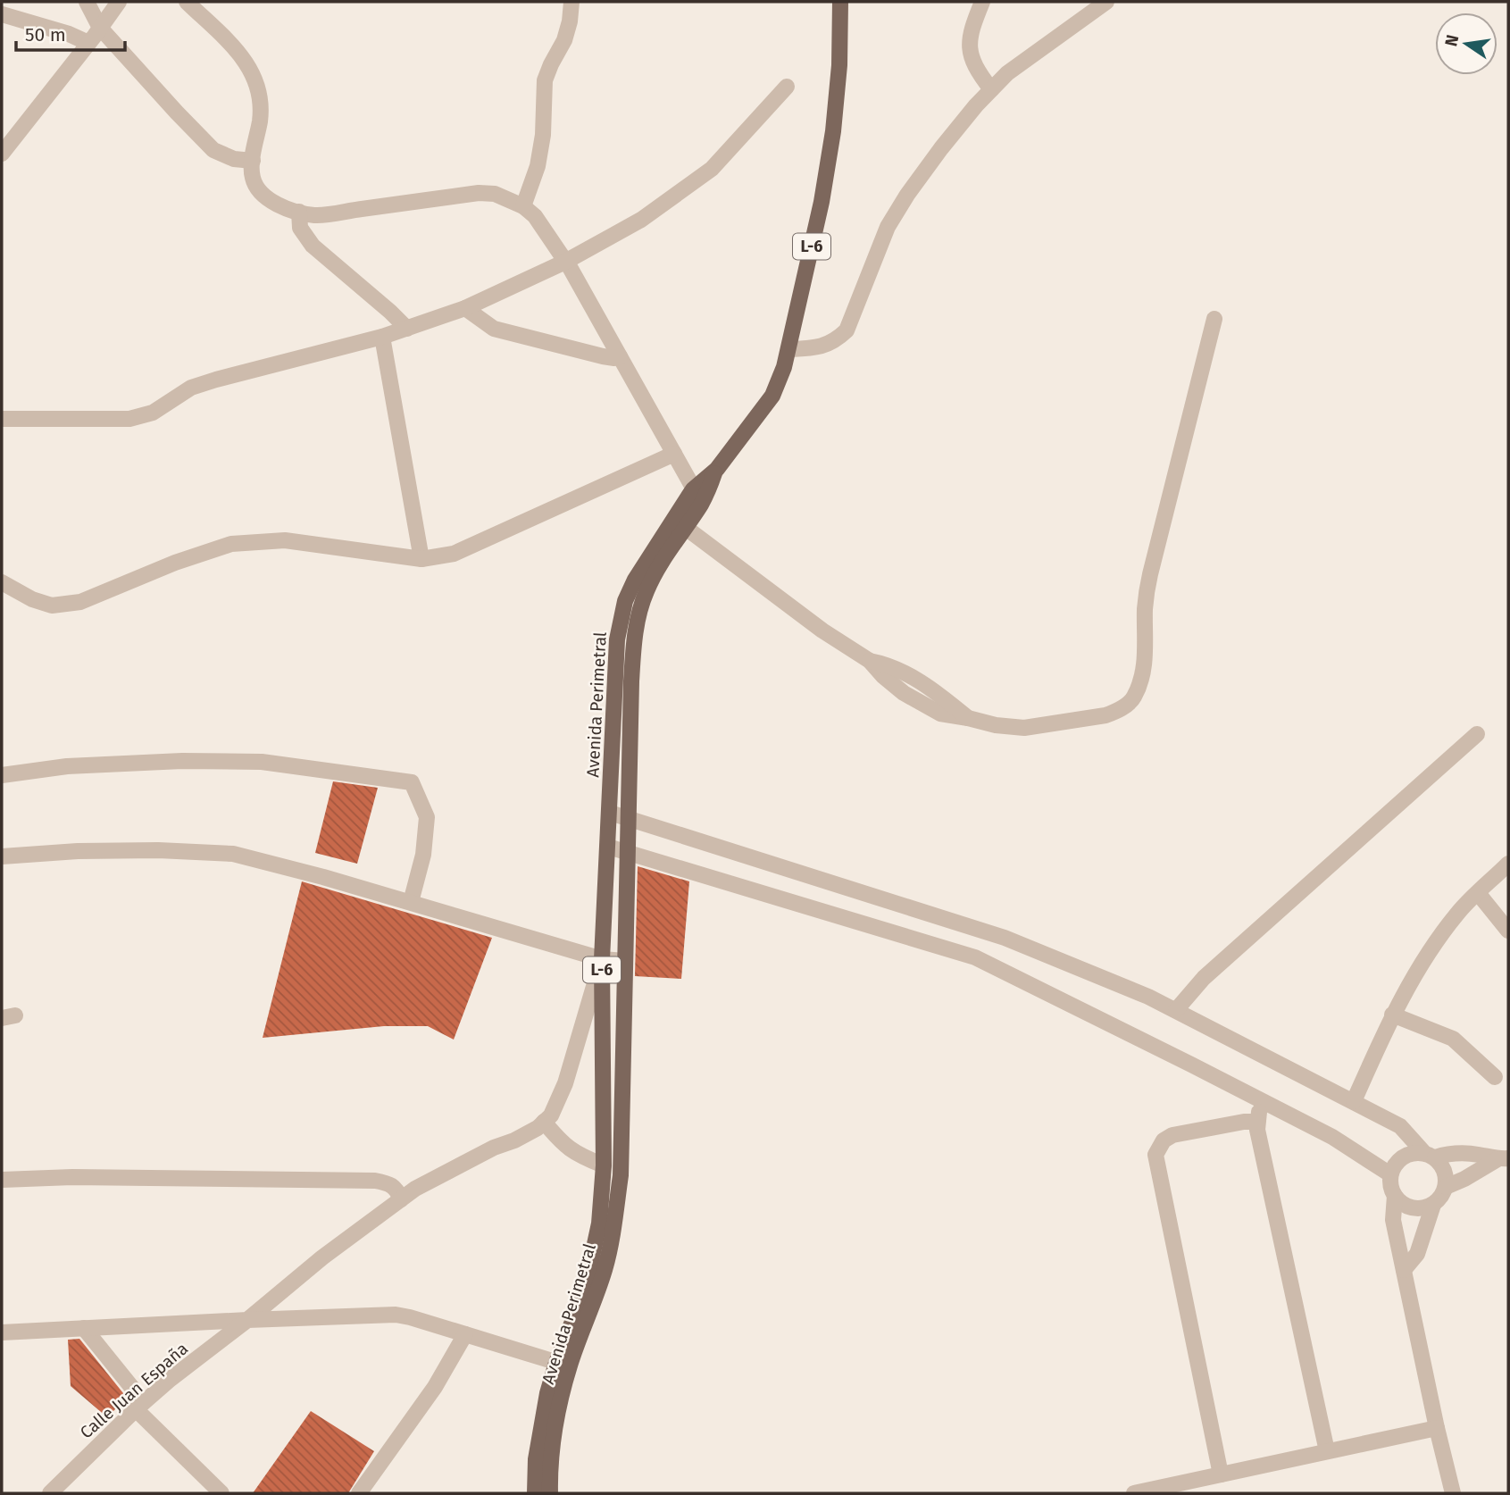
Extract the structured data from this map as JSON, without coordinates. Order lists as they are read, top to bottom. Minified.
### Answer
{"streets":{"main road":["L-6","Avenida Perimetral"],"street":["Calle Juan España"]},"crossings":[["L-6","Avenida Perimetral"]],"scale_bar":"50 m","north":"left"}
